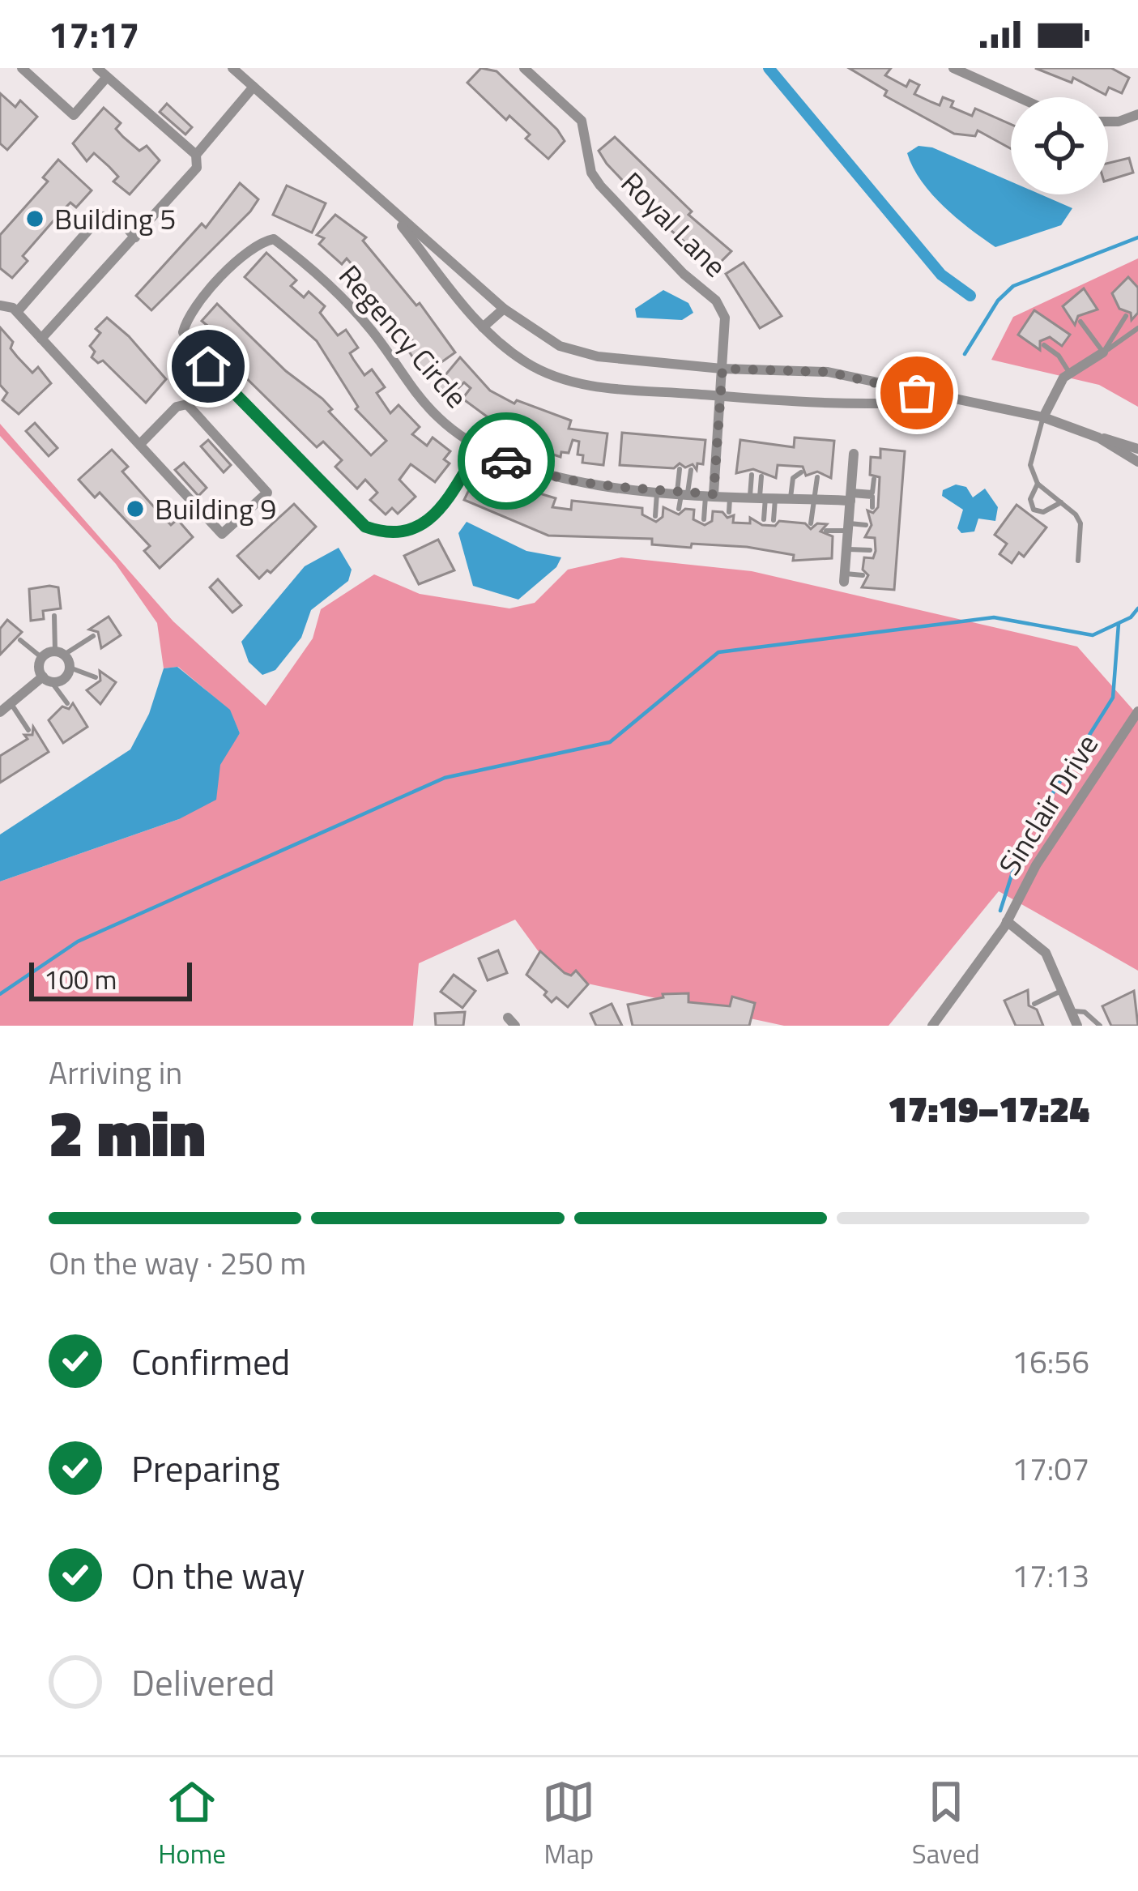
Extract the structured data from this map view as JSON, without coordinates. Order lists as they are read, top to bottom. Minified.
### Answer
{"streets":{"street":["Royal Lane","Regency Circle","Sinclair Drive"]},"crossings":[["Royal Lane","Regency Circle"]],"places":["Building 5","Building 9"],"scale_bar":"100 m","page":{"status":"17:17","scale":"100 m","heading":["2 min","Arriving in","17:19–17:24"],"bar":"On the way · 250 m","list":[["Confirmed","16:56"],["Preparing","17:07"],["On the way","17:13"],"Delivered"],"tabs":["Home","Map","Saved"]}}
